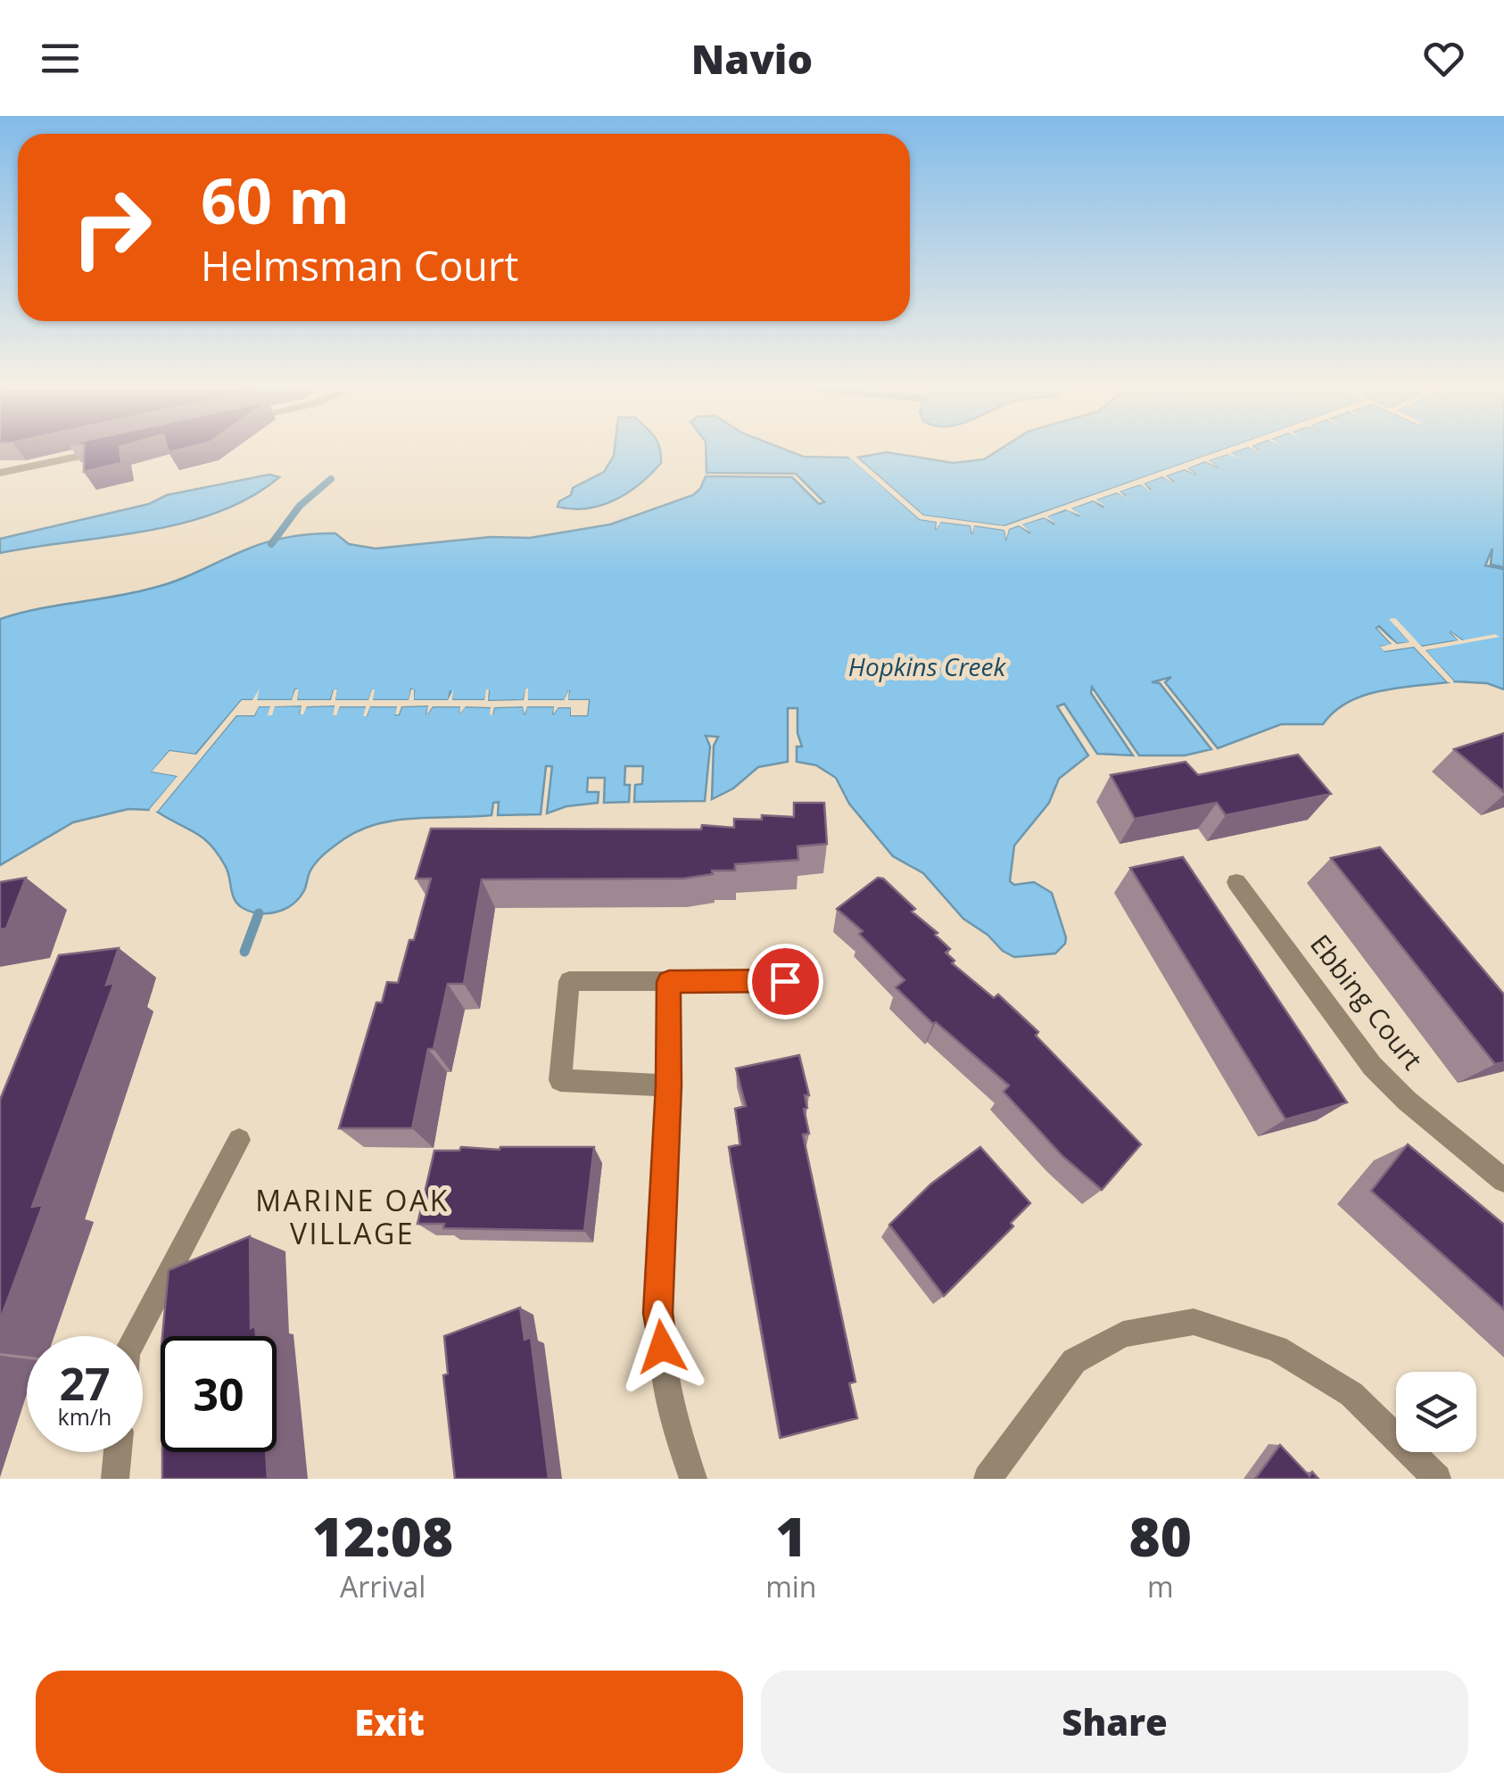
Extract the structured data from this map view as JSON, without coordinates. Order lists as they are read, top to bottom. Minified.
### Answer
{"streets":{"street":["Ebbing Court"]},"districts":["MARINE OAK VILLAGE"],"water":["Hopkins Creek"],"page":{"header":"Navio","turn":["60 m","Helmsman Court"],"speed":"27 km/h","limit":"30","eta":["12:08","Arrival","1","min","80","m"],"buttons":["Exit","Share"]}}
